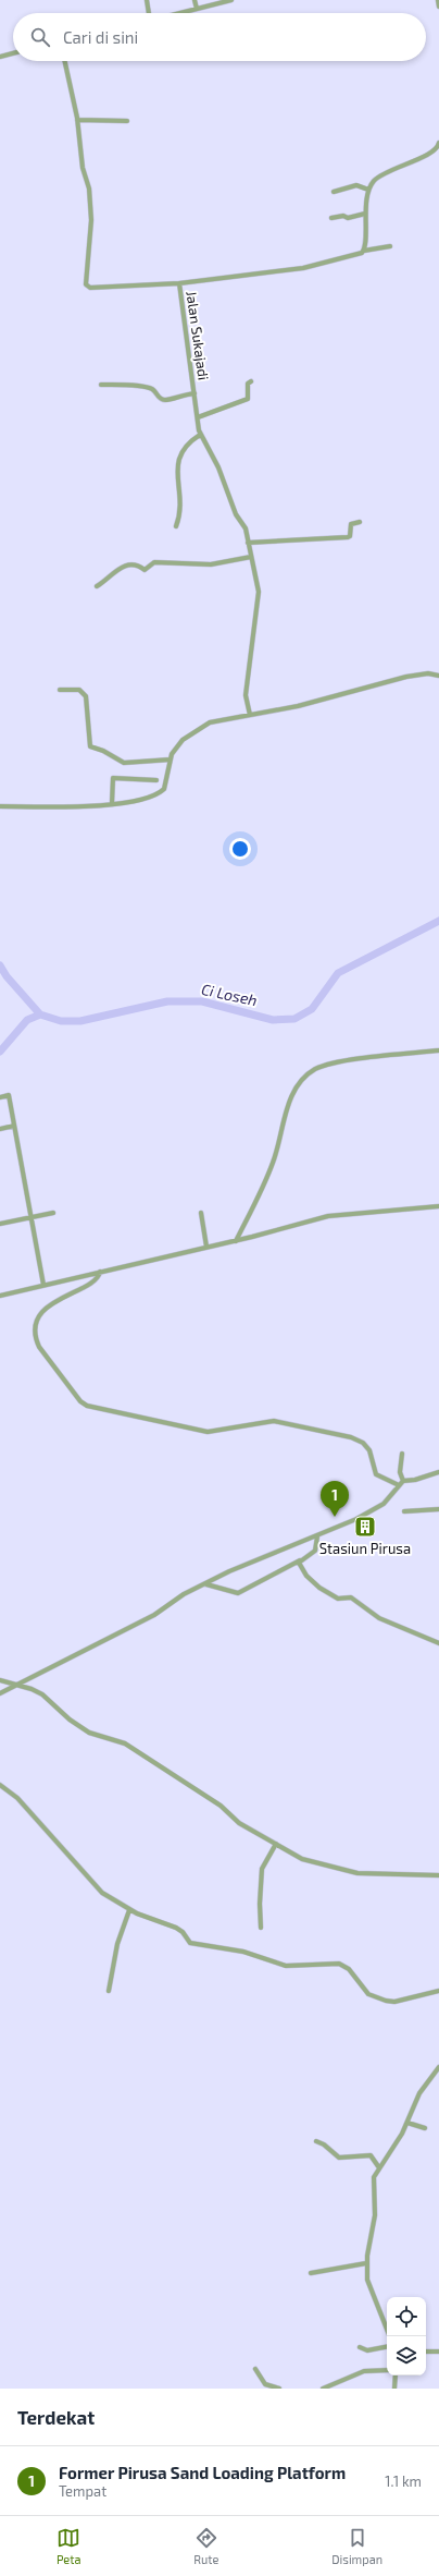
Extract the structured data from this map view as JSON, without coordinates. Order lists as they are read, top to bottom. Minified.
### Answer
{"streets":{"street":["Jalan Sukajadi"]},"water":["Ci Loseh"],"places":{"building":["Stasiun Pirusa"]},"page":{"search":"Cari di sini","pins":"1","heading":"Terdekat","list":[{"mark":"1","name":"Former Pirusa Sand Loading Platform","note":"Tempat","value":"1.1 km"}],"nav":["Peta","Rute","Disimpan"]}}
